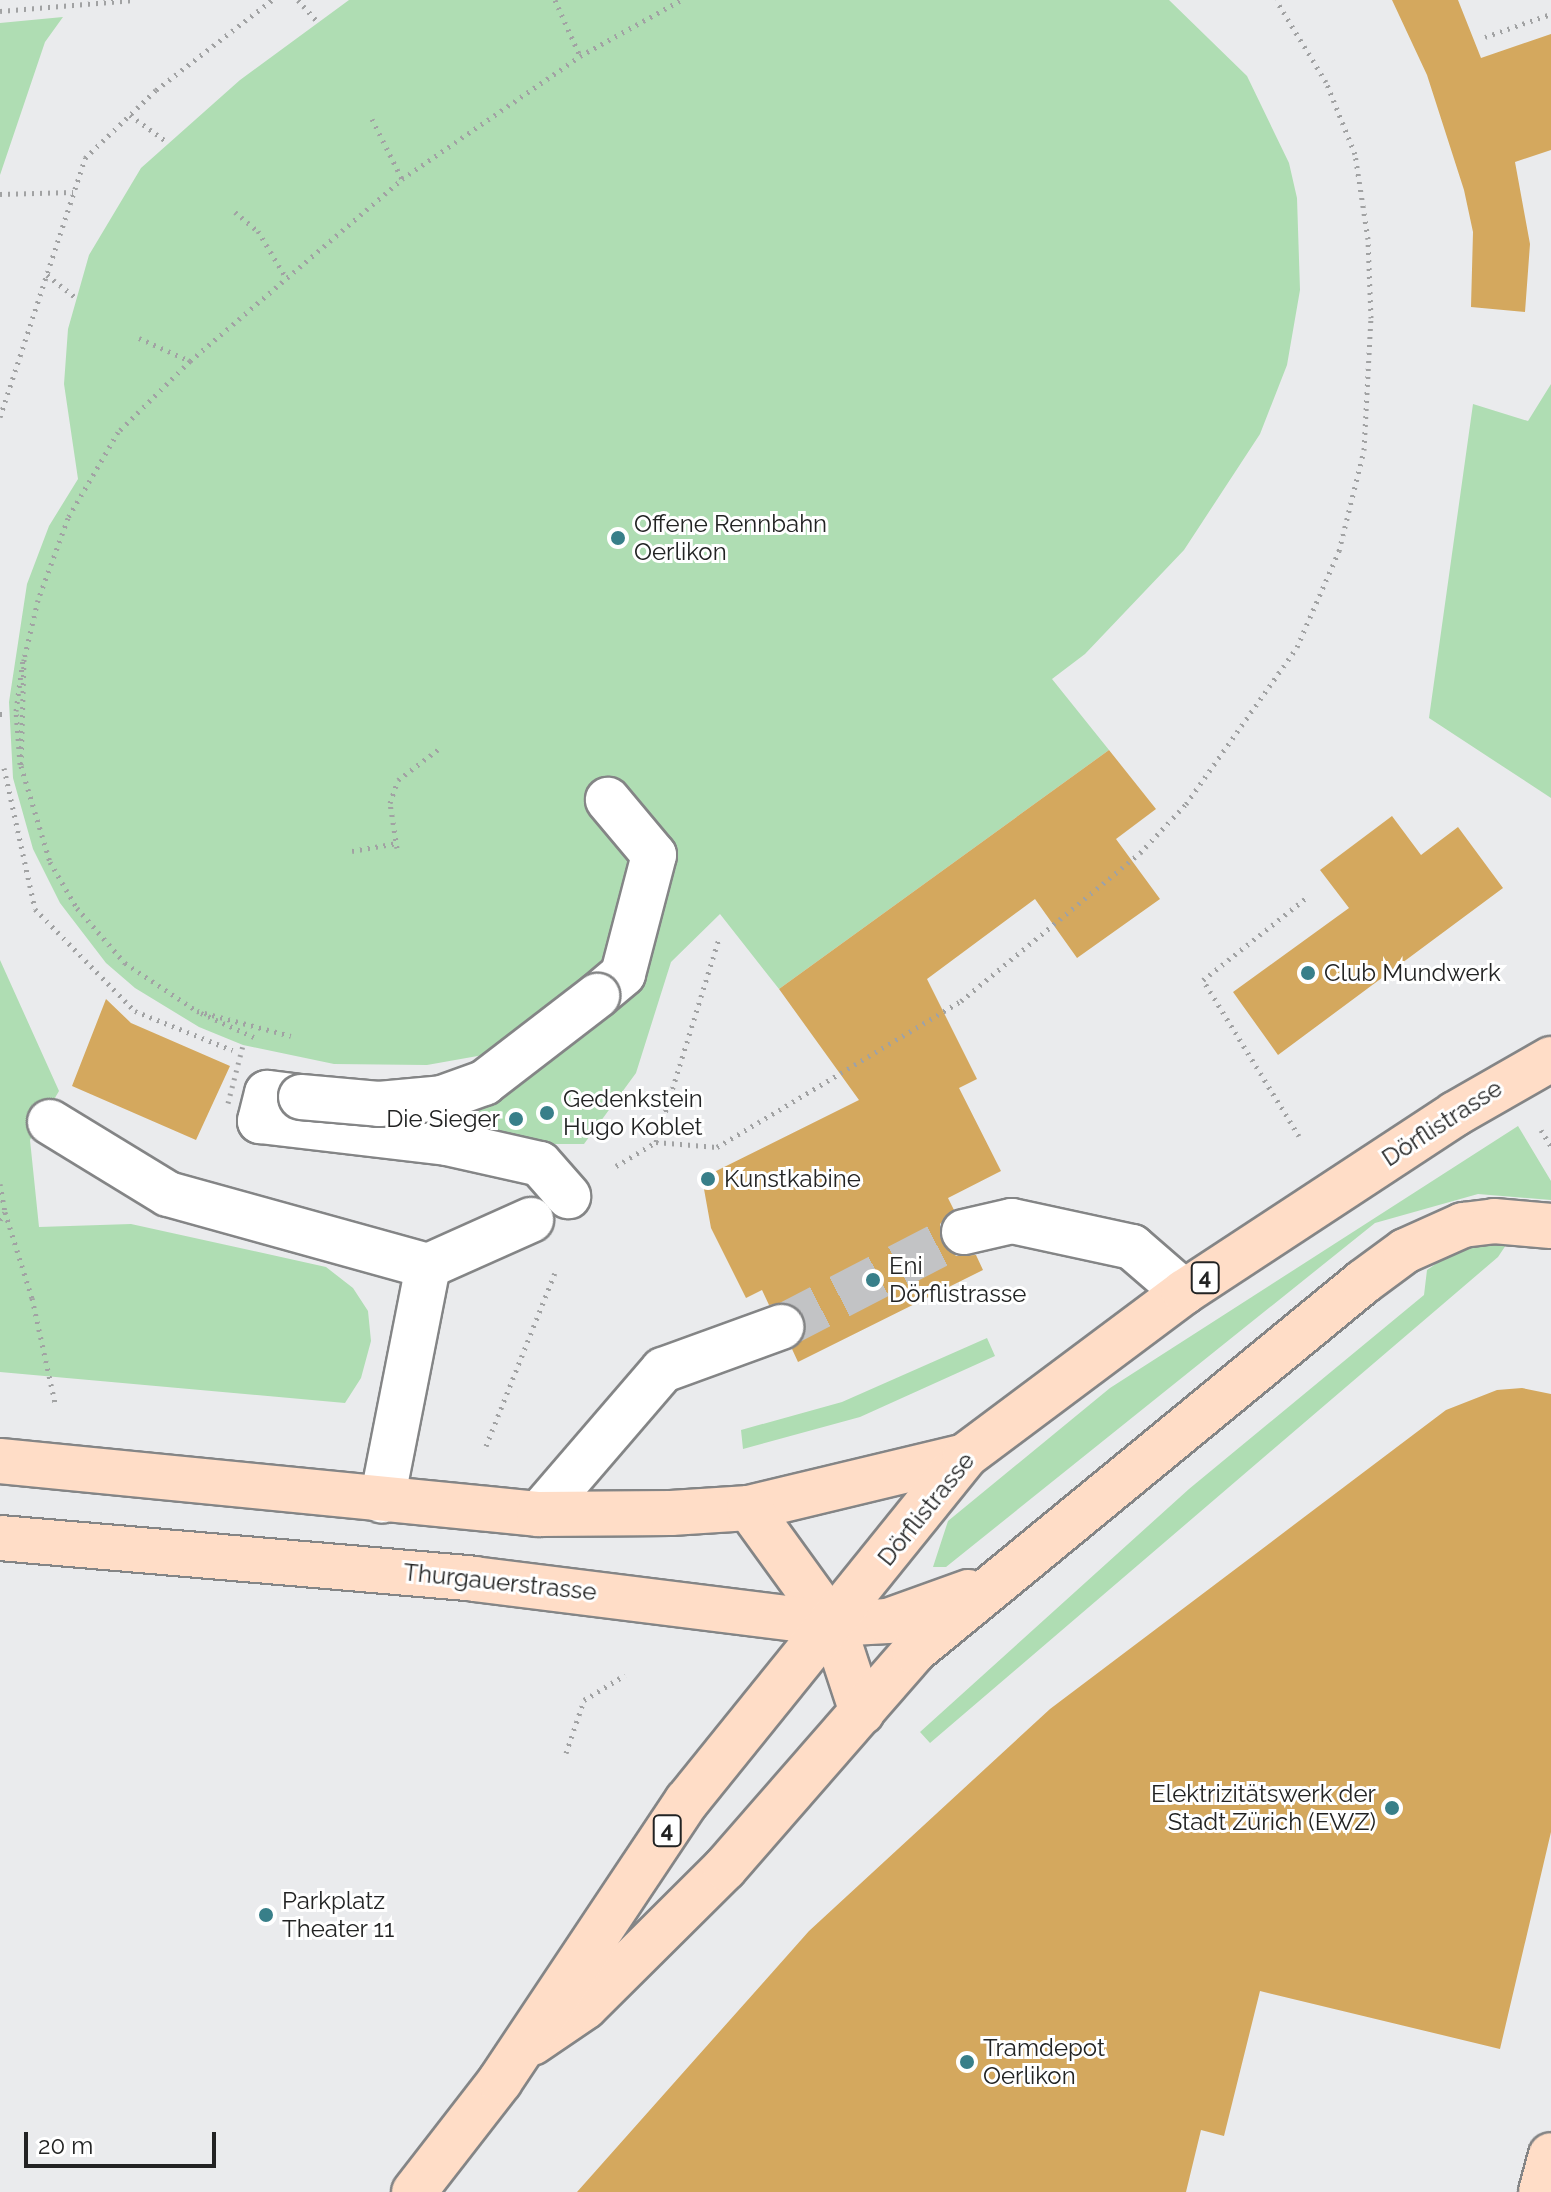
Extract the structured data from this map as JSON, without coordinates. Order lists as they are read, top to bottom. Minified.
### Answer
{"streets":{"main road":["Dörflistrasse","4","Thurgauerstrasse"]},"crossings":[["Dörflistrasse","Thurgauerstrasse"]],"places":["Offene Rennbahn Oerlikon","Club Mundwerk","Gedenkstein Hugo Koblet","Die Sieger","Kunstkabine","Eni Dörflistrasse","Elektrizitätswerk der Stadt Zürich (EWZ)","Parkplatz Theater 11","Tramdepot Oerlikon"],"scale_bar":"20 m"}
